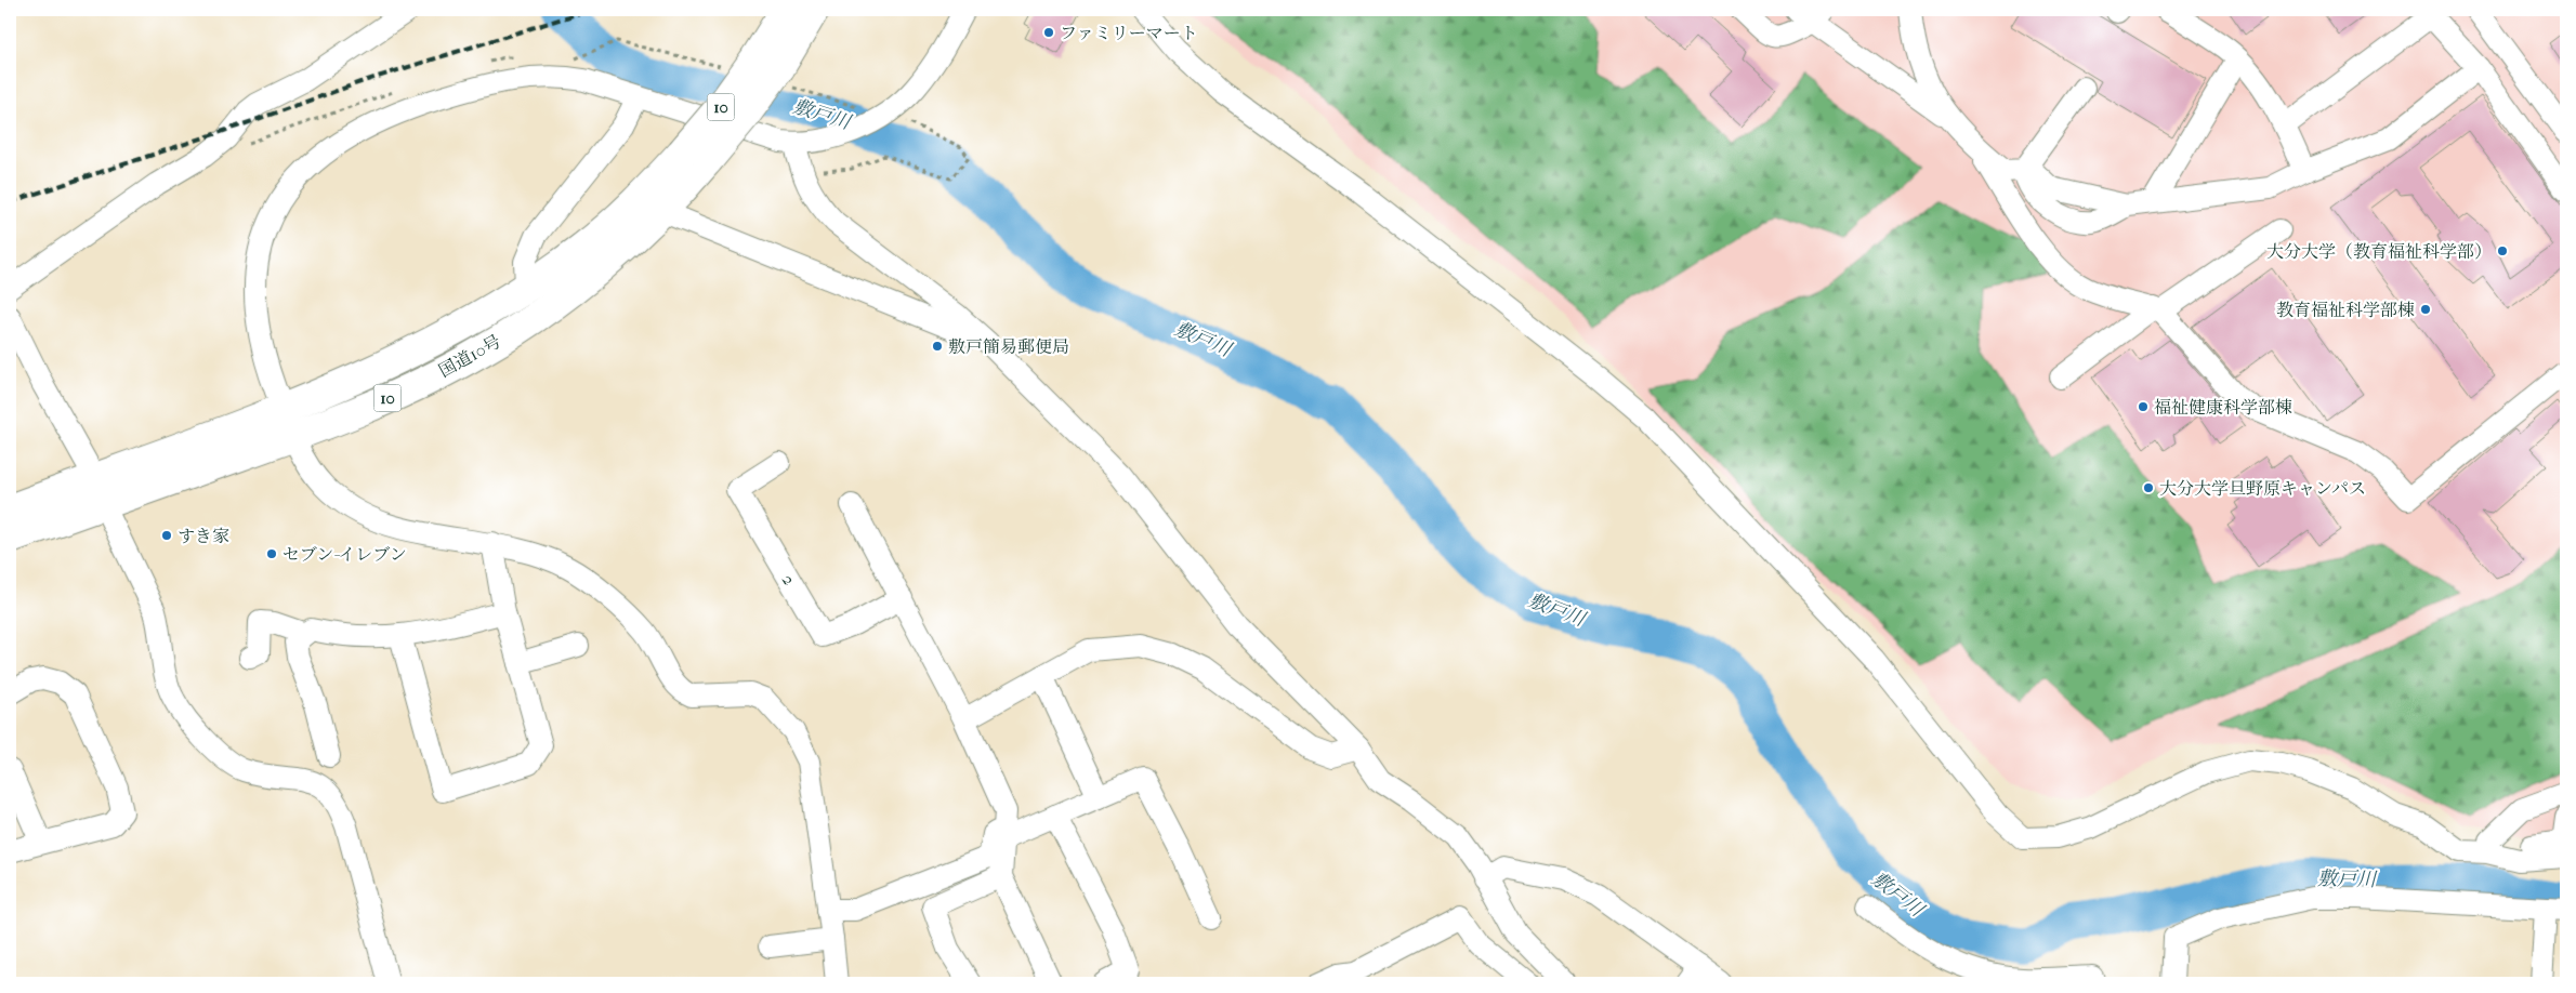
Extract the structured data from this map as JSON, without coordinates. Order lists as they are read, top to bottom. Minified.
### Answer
{"streets":{"highway":["10","国道10号"],"street":["2"]},"water":["敷戸川"],"places":["ファミリーマート","大分大学（教育福祉科学部）","教育福祉科学部棟","敷戸簡易郵便局","福祉健康科学部棟","大分大学旦野原キャンパス","すき家","セブン-イレブン"]}
